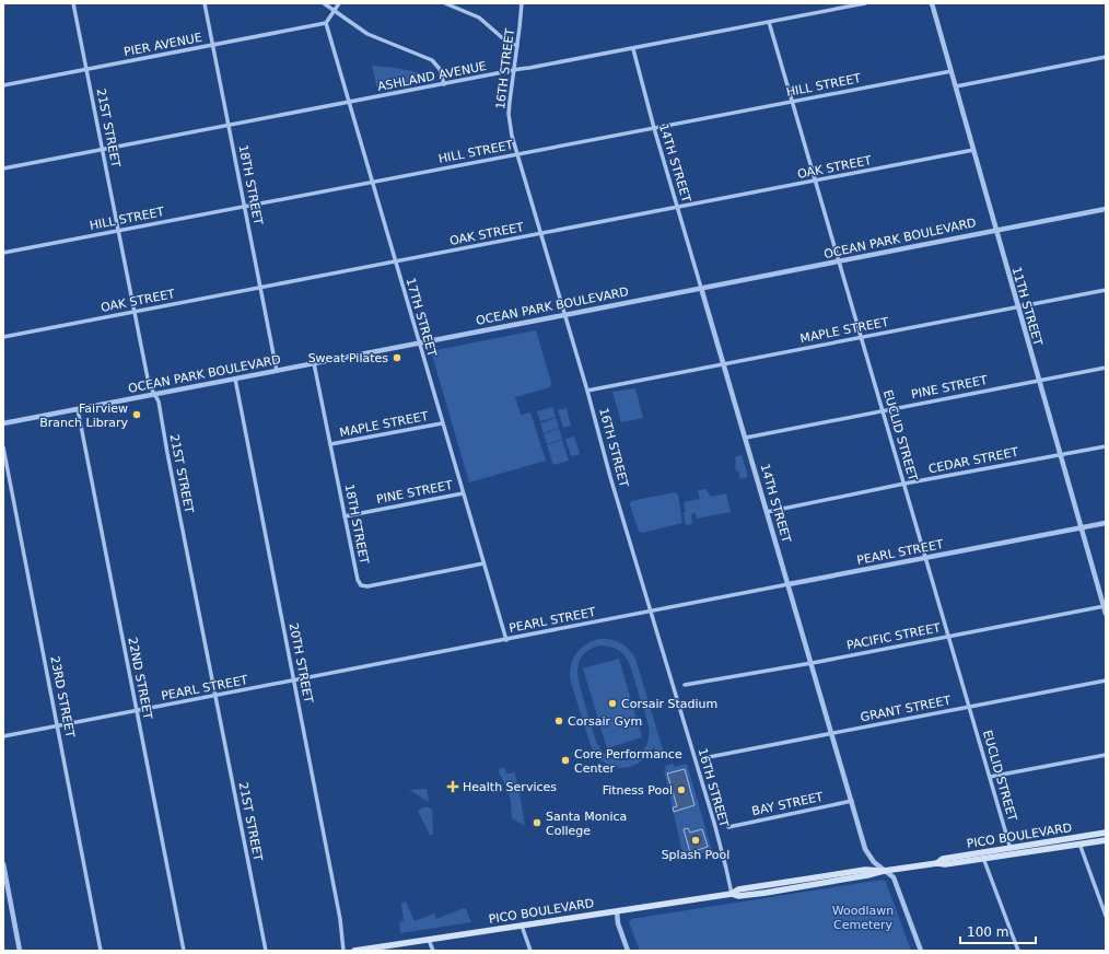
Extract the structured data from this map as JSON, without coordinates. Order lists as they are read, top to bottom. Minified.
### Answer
{"streets":{"main road":["PICO BOULEVARD"],"street":["PIER AVENUE","16TH STREET","ASHLAND AVENUE","HILL STREET","21ST STREET","14TH STREET","OAK STREET","18TH STREET","OCEAN PARK BOULEVARD","11TH STREET","17TH STREET","MAPLE STREET","PINE STREET","EUCLID STREET","CEDAR STREET","PEARL STREET","PACIFIC STREET","20TH STREET","22ND STREET","23RD STREET","GRANT STREET","BAY STREET"]},"crossings":[["PIER AVENUE","21ST STREET"],["PIER AVENUE","18TH STREET"],["PIER AVENUE","17TH STREET"],["16TH STREET","ASHLAND AVENUE"],["16TH STREET","HILL STREET"],["16TH STREET","OAK STREET"],["16TH STREET","OCEAN PARK BOULEVARD"],["16TH STREET","MAPLE STREET"],["16TH STREET","PEARL STREET"],["16TH STREET","PICO BOULEVARD"],["ASHLAND AVENUE","21ST STREET"],["ASHLAND AVENUE","14TH STREET"],["ASHLAND AVENUE","18TH STREET"],["ASHLAND AVENUE","17TH STREET"],["ASHLAND AVENUE","EUCLID STREET"],["HILL STREET","21ST STREET"],["HILL STREET","14TH STREET"],["HILL STREET","18TH STREET"],["HILL STREET","11TH STREET"],["HILL STREET","17TH STREET"],["HILL STREET","EUCLID STREET"],["21ST STREET","OAK STREET"],["21ST STREET","OCEAN PARK BOULEVARD"],["21ST STREET","PEARL STREET"],["14TH STREET","OAK STREET"],["14TH STREET","OCEAN PARK BOULEVARD"],["14TH STREET","MAPLE STREET"],["14TH STREET","PINE STREET"],["14TH STREET","CEDAR STREET"],["14TH STREET","PEARL STREET"],["14TH STREET","PACIFIC STREET"],["14TH STREET","GRANT STREET"],["14TH STREET","BAY STREET"],["14TH STREET","PICO BOULEVARD"],["OAK STREET","18TH STREET"],["OAK STREET","11TH STREET"],["OAK STREET","17TH STREET"],["OAK STREET","EUCLID STREET"],["18TH STREET","OCEAN PARK BOULEVARD"],["18TH STREET","17TH STREET"],["18TH STREET","MAPLE STREET"],["18TH STREET","PINE STREET"],["OCEAN PARK BOULEVARD","11TH STREET"],["OCEAN PARK BOULEVARD","17TH STREET"],["OCEAN PARK BOULEVARD","EUCLID STREET"],["OCEAN PARK BOULEVARD","20TH STREET"],["OCEAN PARK BOULEVARD","22ND STREET"],["11TH STREET","MAPLE STREET"],["11TH STREET","PINE STREET"],["11TH STREET","CEDAR STREET"],["11TH STREET","PEARL STREET"],["11TH STREET","PACIFIC STREET"],["17TH STREET","MAPLE STREET"],["17TH STREET","PINE STREET"],["17TH STREET","PEARL STREET"],["MAPLE STREET","EUCLID STREET"],["PINE STREET","EUCLID STREET"],["EUCLID STREET","CEDAR STREET"],["EUCLID STREET","PEARL STREET"],["EUCLID STREET","PACIFIC STREET"],["EUCLID STREET","GRANT STREET"],["EUCLID STREET","PICO BOULEVARD"],["PEARL STREET","20TH STREET"],["PEARL STREET","22ND STREET"],["PEARL STREET","23RD STREET"]],"parks":["Woodlawn Cemetery"],"places":{"other":["Sweat Pilates","Fairview Branch Library","Corsair Stadium","Corsair Gym","Core Performance Center","Fitness Pool","Santa Monica College","Splash Pool"],"health":["Health Services"]},"scale_bar":"100 m"}
